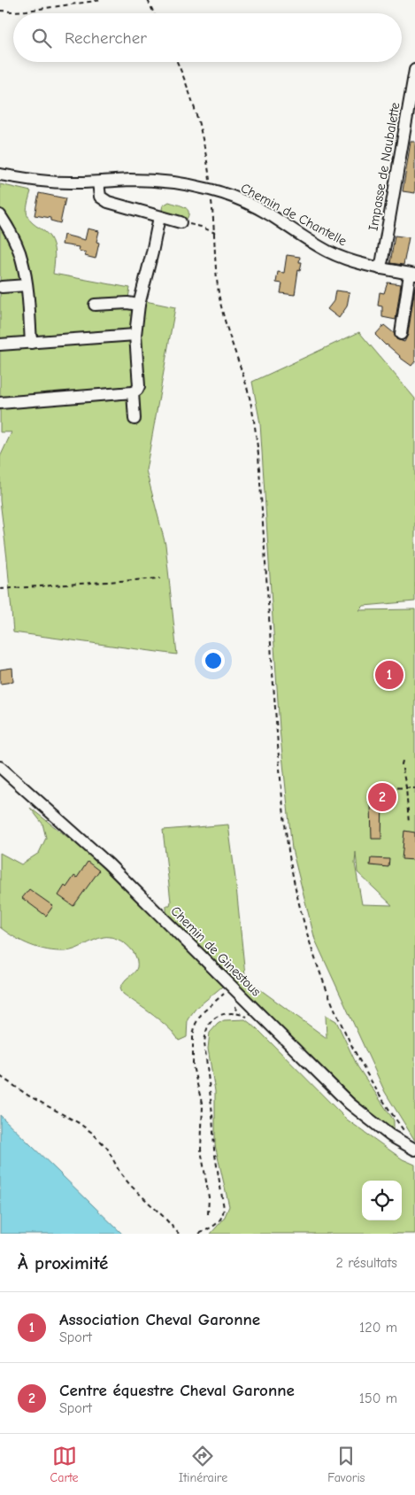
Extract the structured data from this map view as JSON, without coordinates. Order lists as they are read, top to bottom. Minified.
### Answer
{"streets":{"street":["Impasse de Naubalette","Chemin de Chantelle","Chemin de Ginestous"]},"crossings":[["Impasse de Naubalette","Chemin de Chantelle"]],"page":{"search":"Rechercher","pins":["1","2"],"heading":["À proximité","2 résultats"],"list":[{"mark":"1","name":"Association Cheval Garonne","note":"Sport","value":"120 m"},{"mark":"2","name":"Centre équestre Cheval Garonne","note":"Sport","value":"150 m"}],"nav":["Carte","Itinéraire","Favoris"]}}
